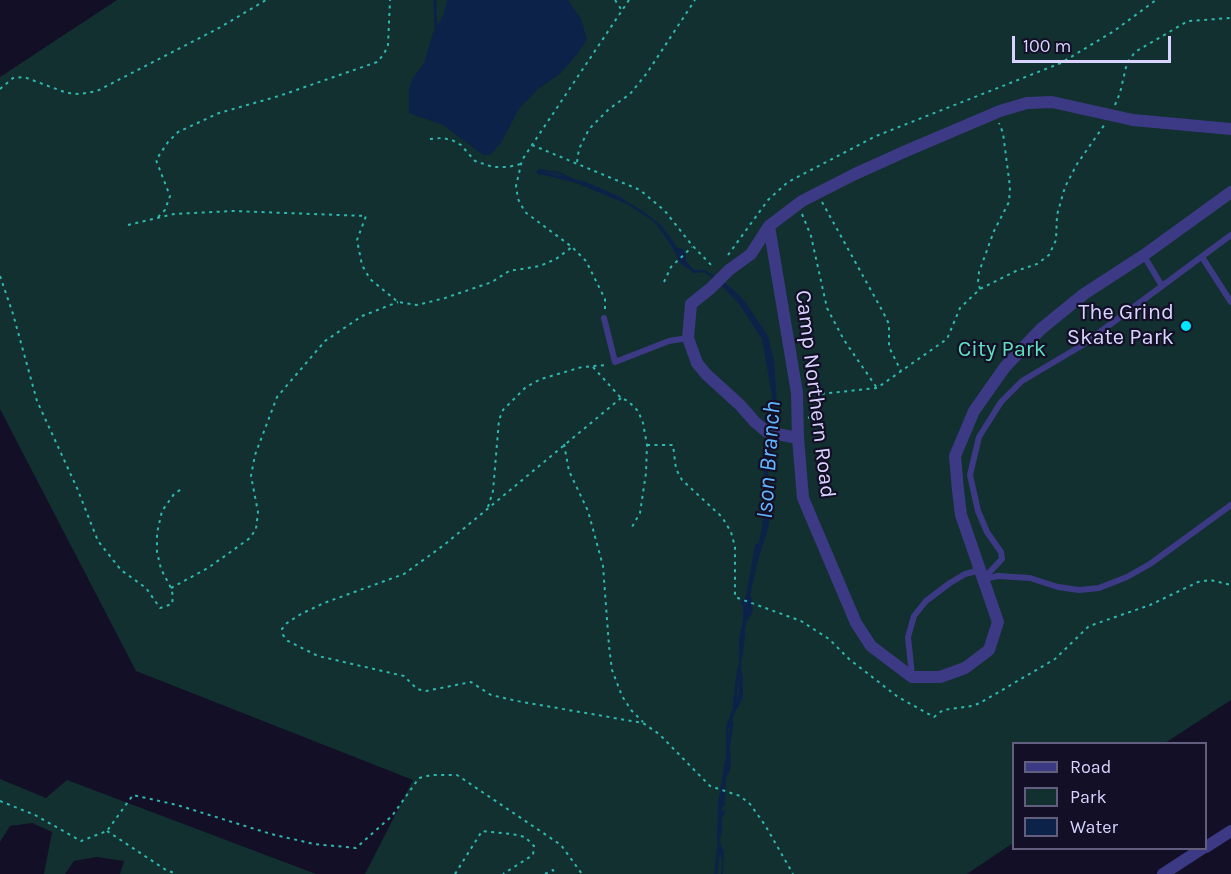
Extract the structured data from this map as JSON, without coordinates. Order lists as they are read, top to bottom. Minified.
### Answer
{"streets":{"street":["Camp Northern Road"]},"water":["Ison Branch"],"parks":["City Park"],"places":["The Grind Skate Park"],"legend":["Road","Park","Water"],"scale_bar":"100 m"}
